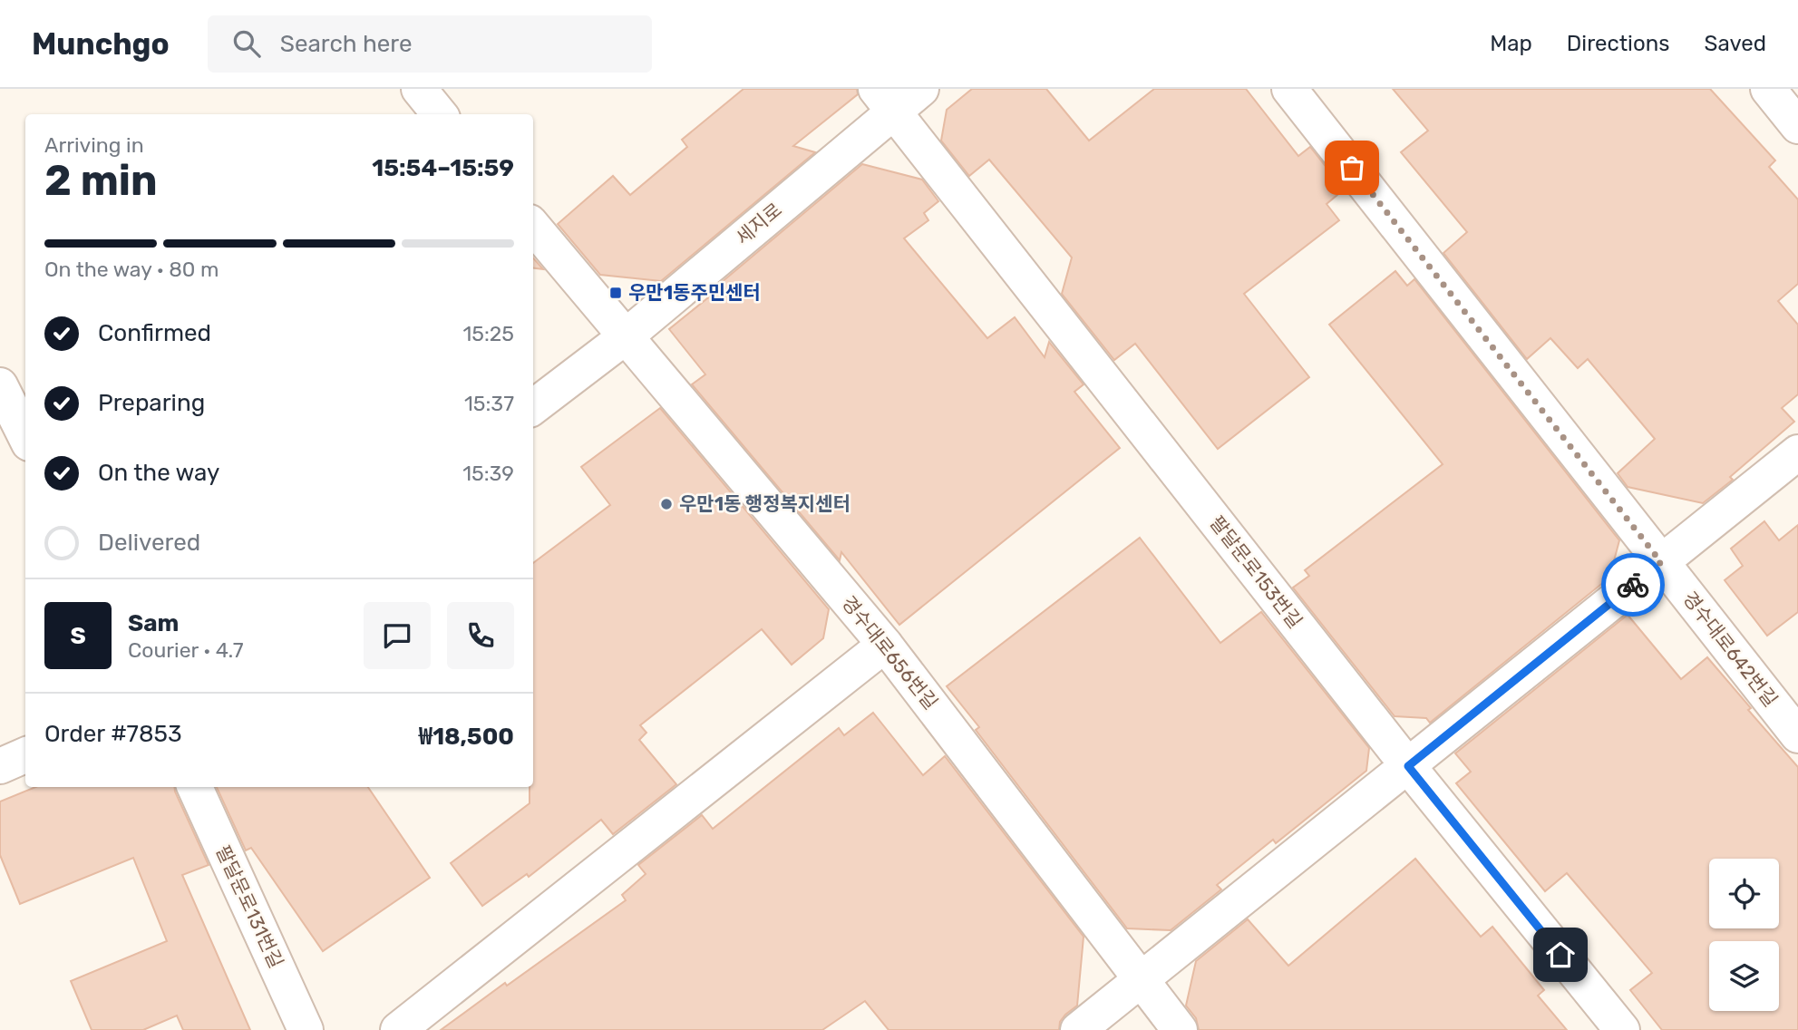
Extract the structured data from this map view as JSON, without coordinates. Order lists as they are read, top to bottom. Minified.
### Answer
{"streets":{"street":["세지로","팔달문로153번길","경수대로642번길","경수대로656번길","팔달문로131번길"]},"crossings":[["세지로","팔달문로153번길"],["세지로","경수대로656번길"]],"places":{"transit":["우만1동주민센터"],"other":["우만1동 행정복지센터"]},"page":{"header":"Munchgo","search":"Search here","nav":["Map","Directions","Saved"],"heading":["2 min","Arriving in","15:54–15:59"],"panel":["Sam","Courier · 4.7","Order #7853","₩18,500"],"bar":"On the way · 80 m","list":[["Confirmed","15:25"],["Preparing","15:37"],["On the way","15:39"],"Delivered"],"round":"S"}}
